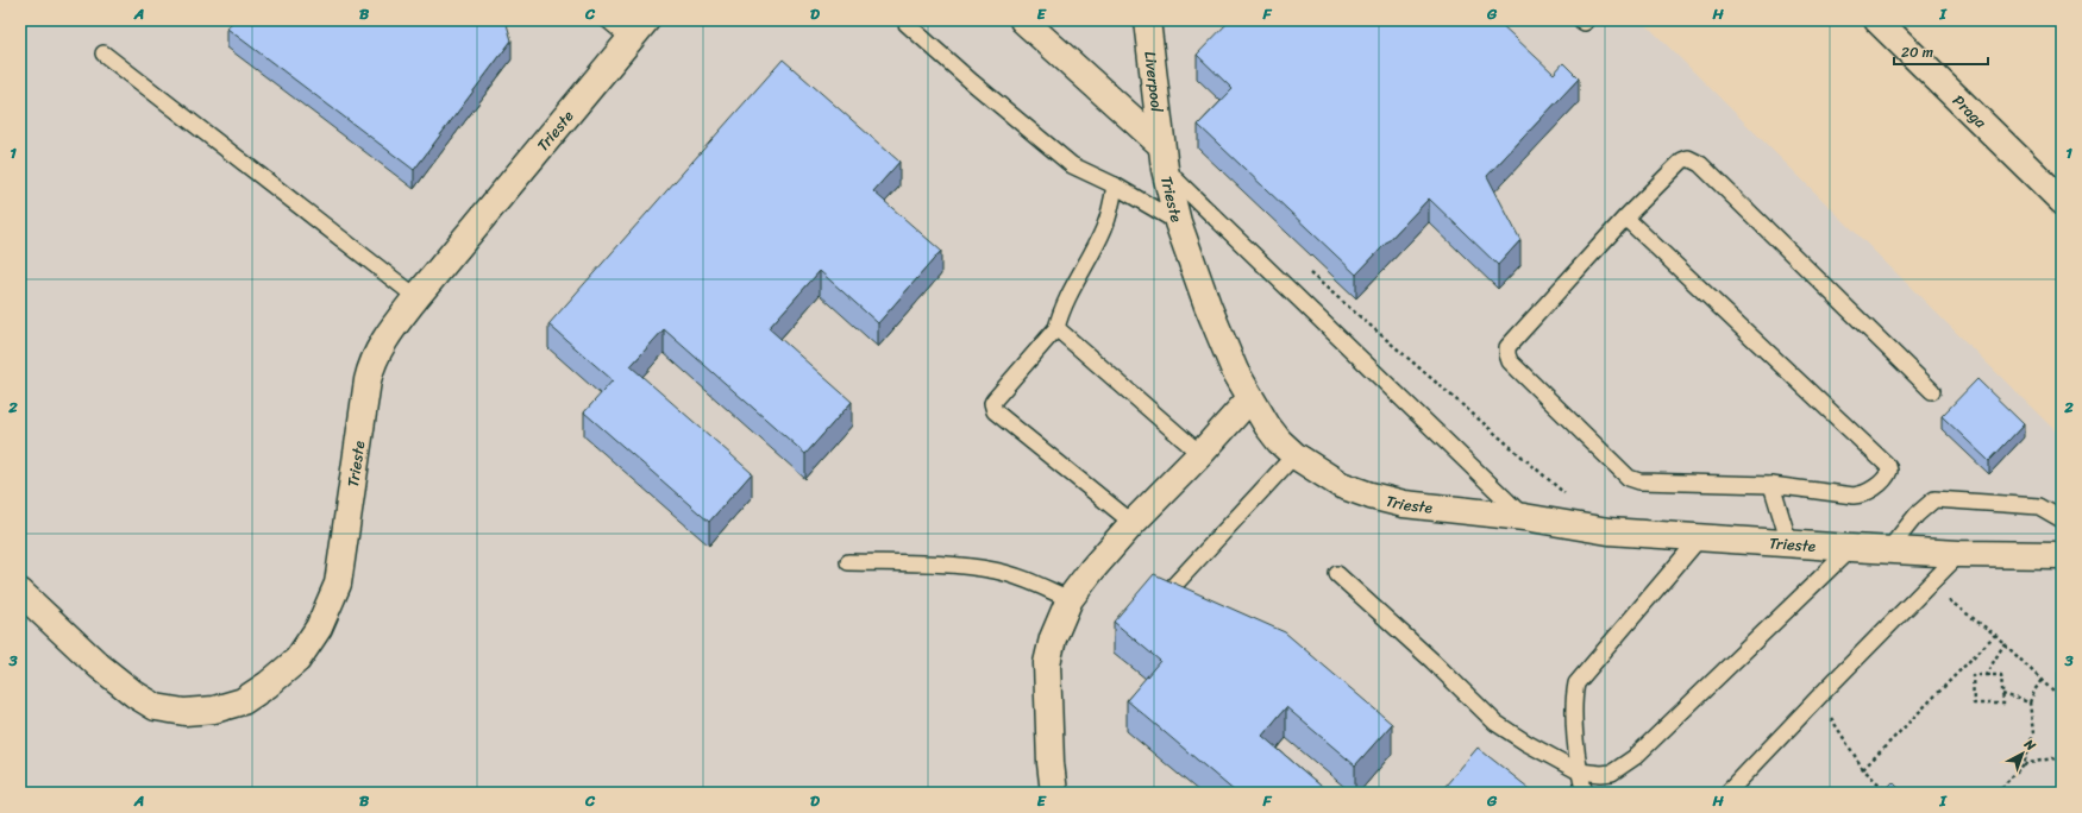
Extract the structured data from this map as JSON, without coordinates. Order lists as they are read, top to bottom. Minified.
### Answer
{"streets":{"street":["Liverpool","Praga","Trieste"]},"crossings":[["Liverpool","Trieste"]],"scale_bar":"20 m","north":"top right","grid":{"columns":["A","B","C","D","E","F","G","H","I"],"rows":["1","2","3"]}}
